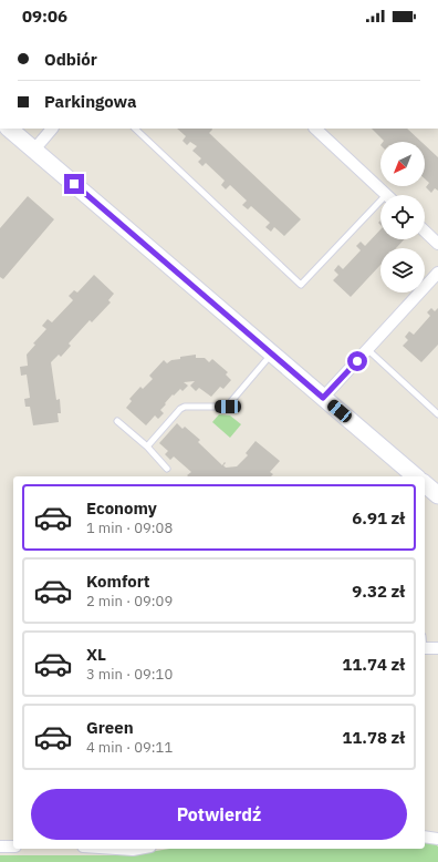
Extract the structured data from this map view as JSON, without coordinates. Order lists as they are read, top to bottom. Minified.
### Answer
{"north":"bottom left","page":{"status":"09:06","banner":["Odbiór","Parkingowa"],"list":[{"name":"Economy","note":"1 min · 09:08","value":"6.91 zł"},{"name":"Komfort","note":"2 min · 09:09","value":"9.32 zł"},{"name":"XL","note":"3 min · 09:10","value":"11.74 zł"},{"name":"Green","note":"4 min · 09:11","value":"11.78 zł"}],"buttons":"Potwierdź"}}
